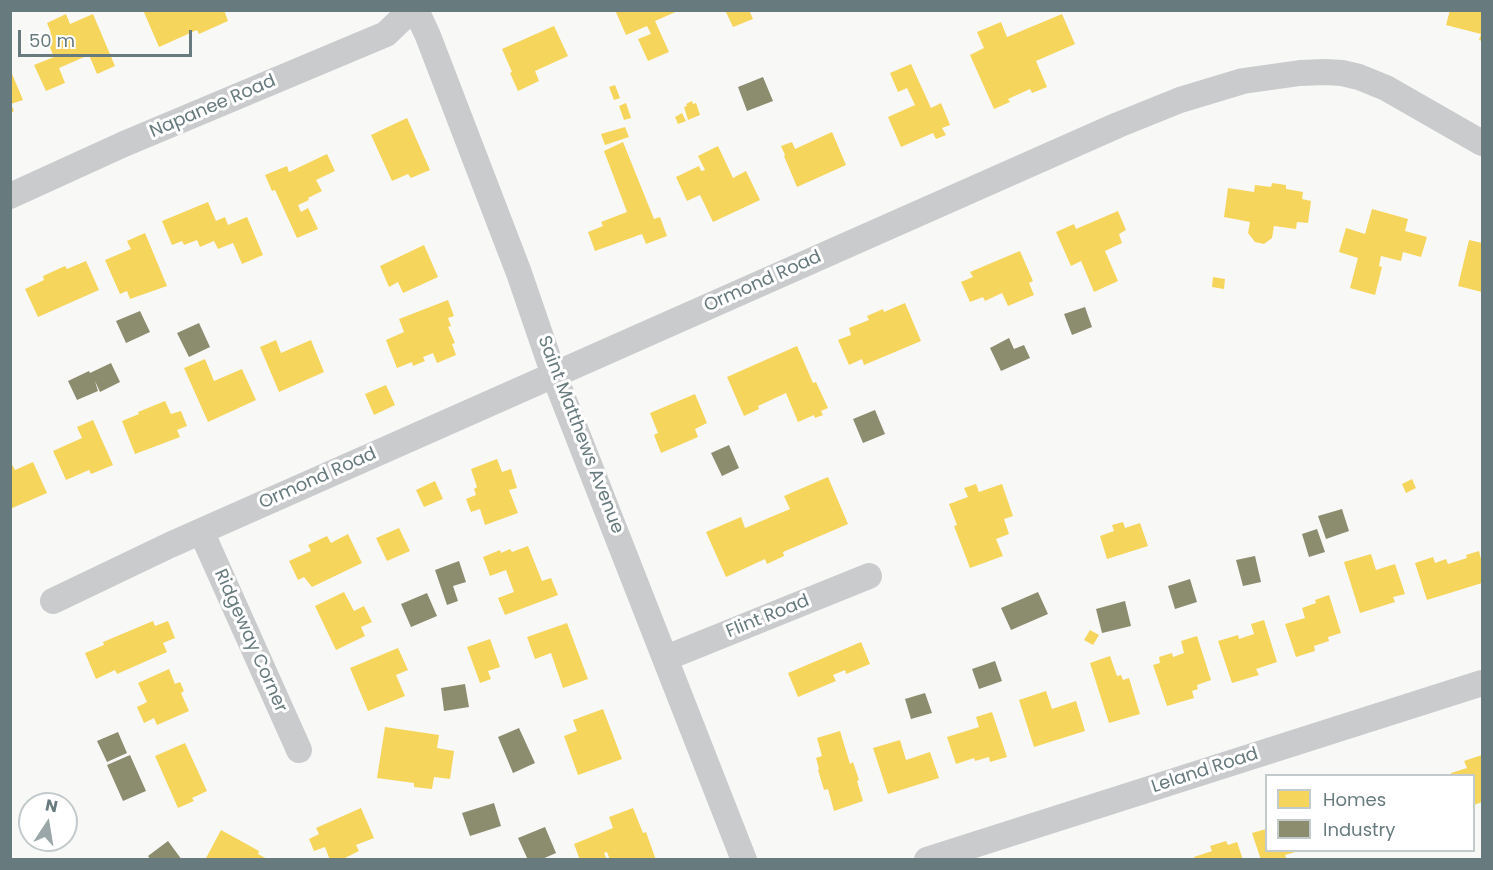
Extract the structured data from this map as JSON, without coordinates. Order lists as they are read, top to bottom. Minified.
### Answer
{"streets":{"street":["Napanee Road","Ormond Road","Saint Matthews Avenue","Flint Road","Ridgeway Corner","Leland Road"]},"crossings":[["Ormond Road","Saint Matthews Avenue"],["Ormond Road","Ridgeway Corner"],["Saint Matthews Avenue","Flint Road"]],"legend":["Homes","Industry"],"scale_bar":"50 m","north":"top"}
